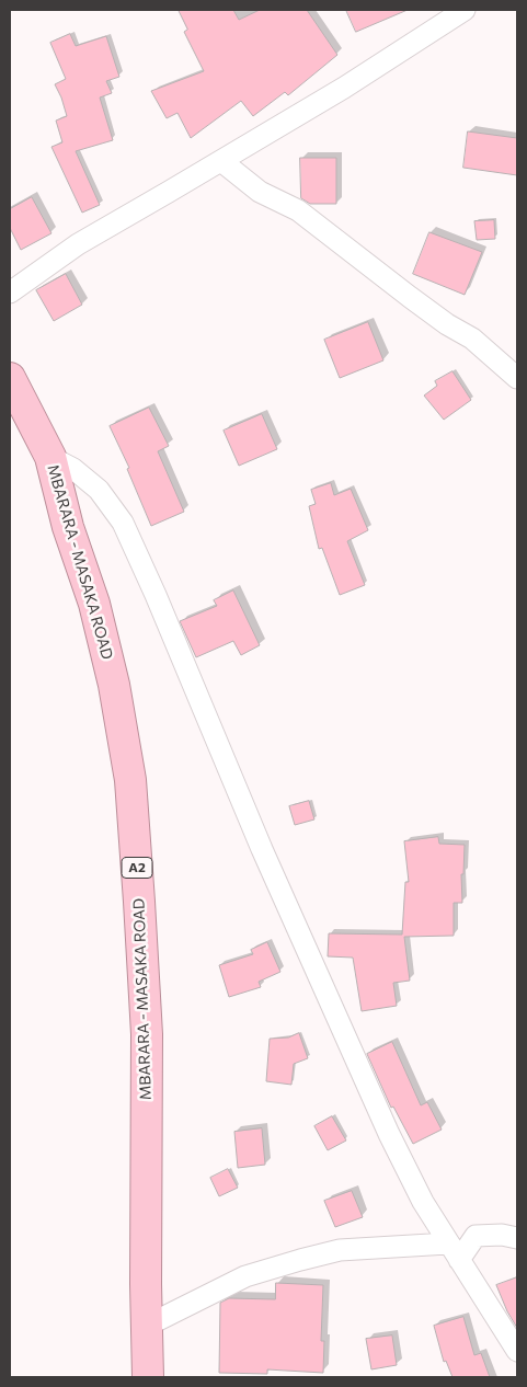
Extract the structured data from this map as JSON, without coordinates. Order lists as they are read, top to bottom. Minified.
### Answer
{"streets":{"highway":["MBARARA - MASAKA ROAD","A2"]}}
